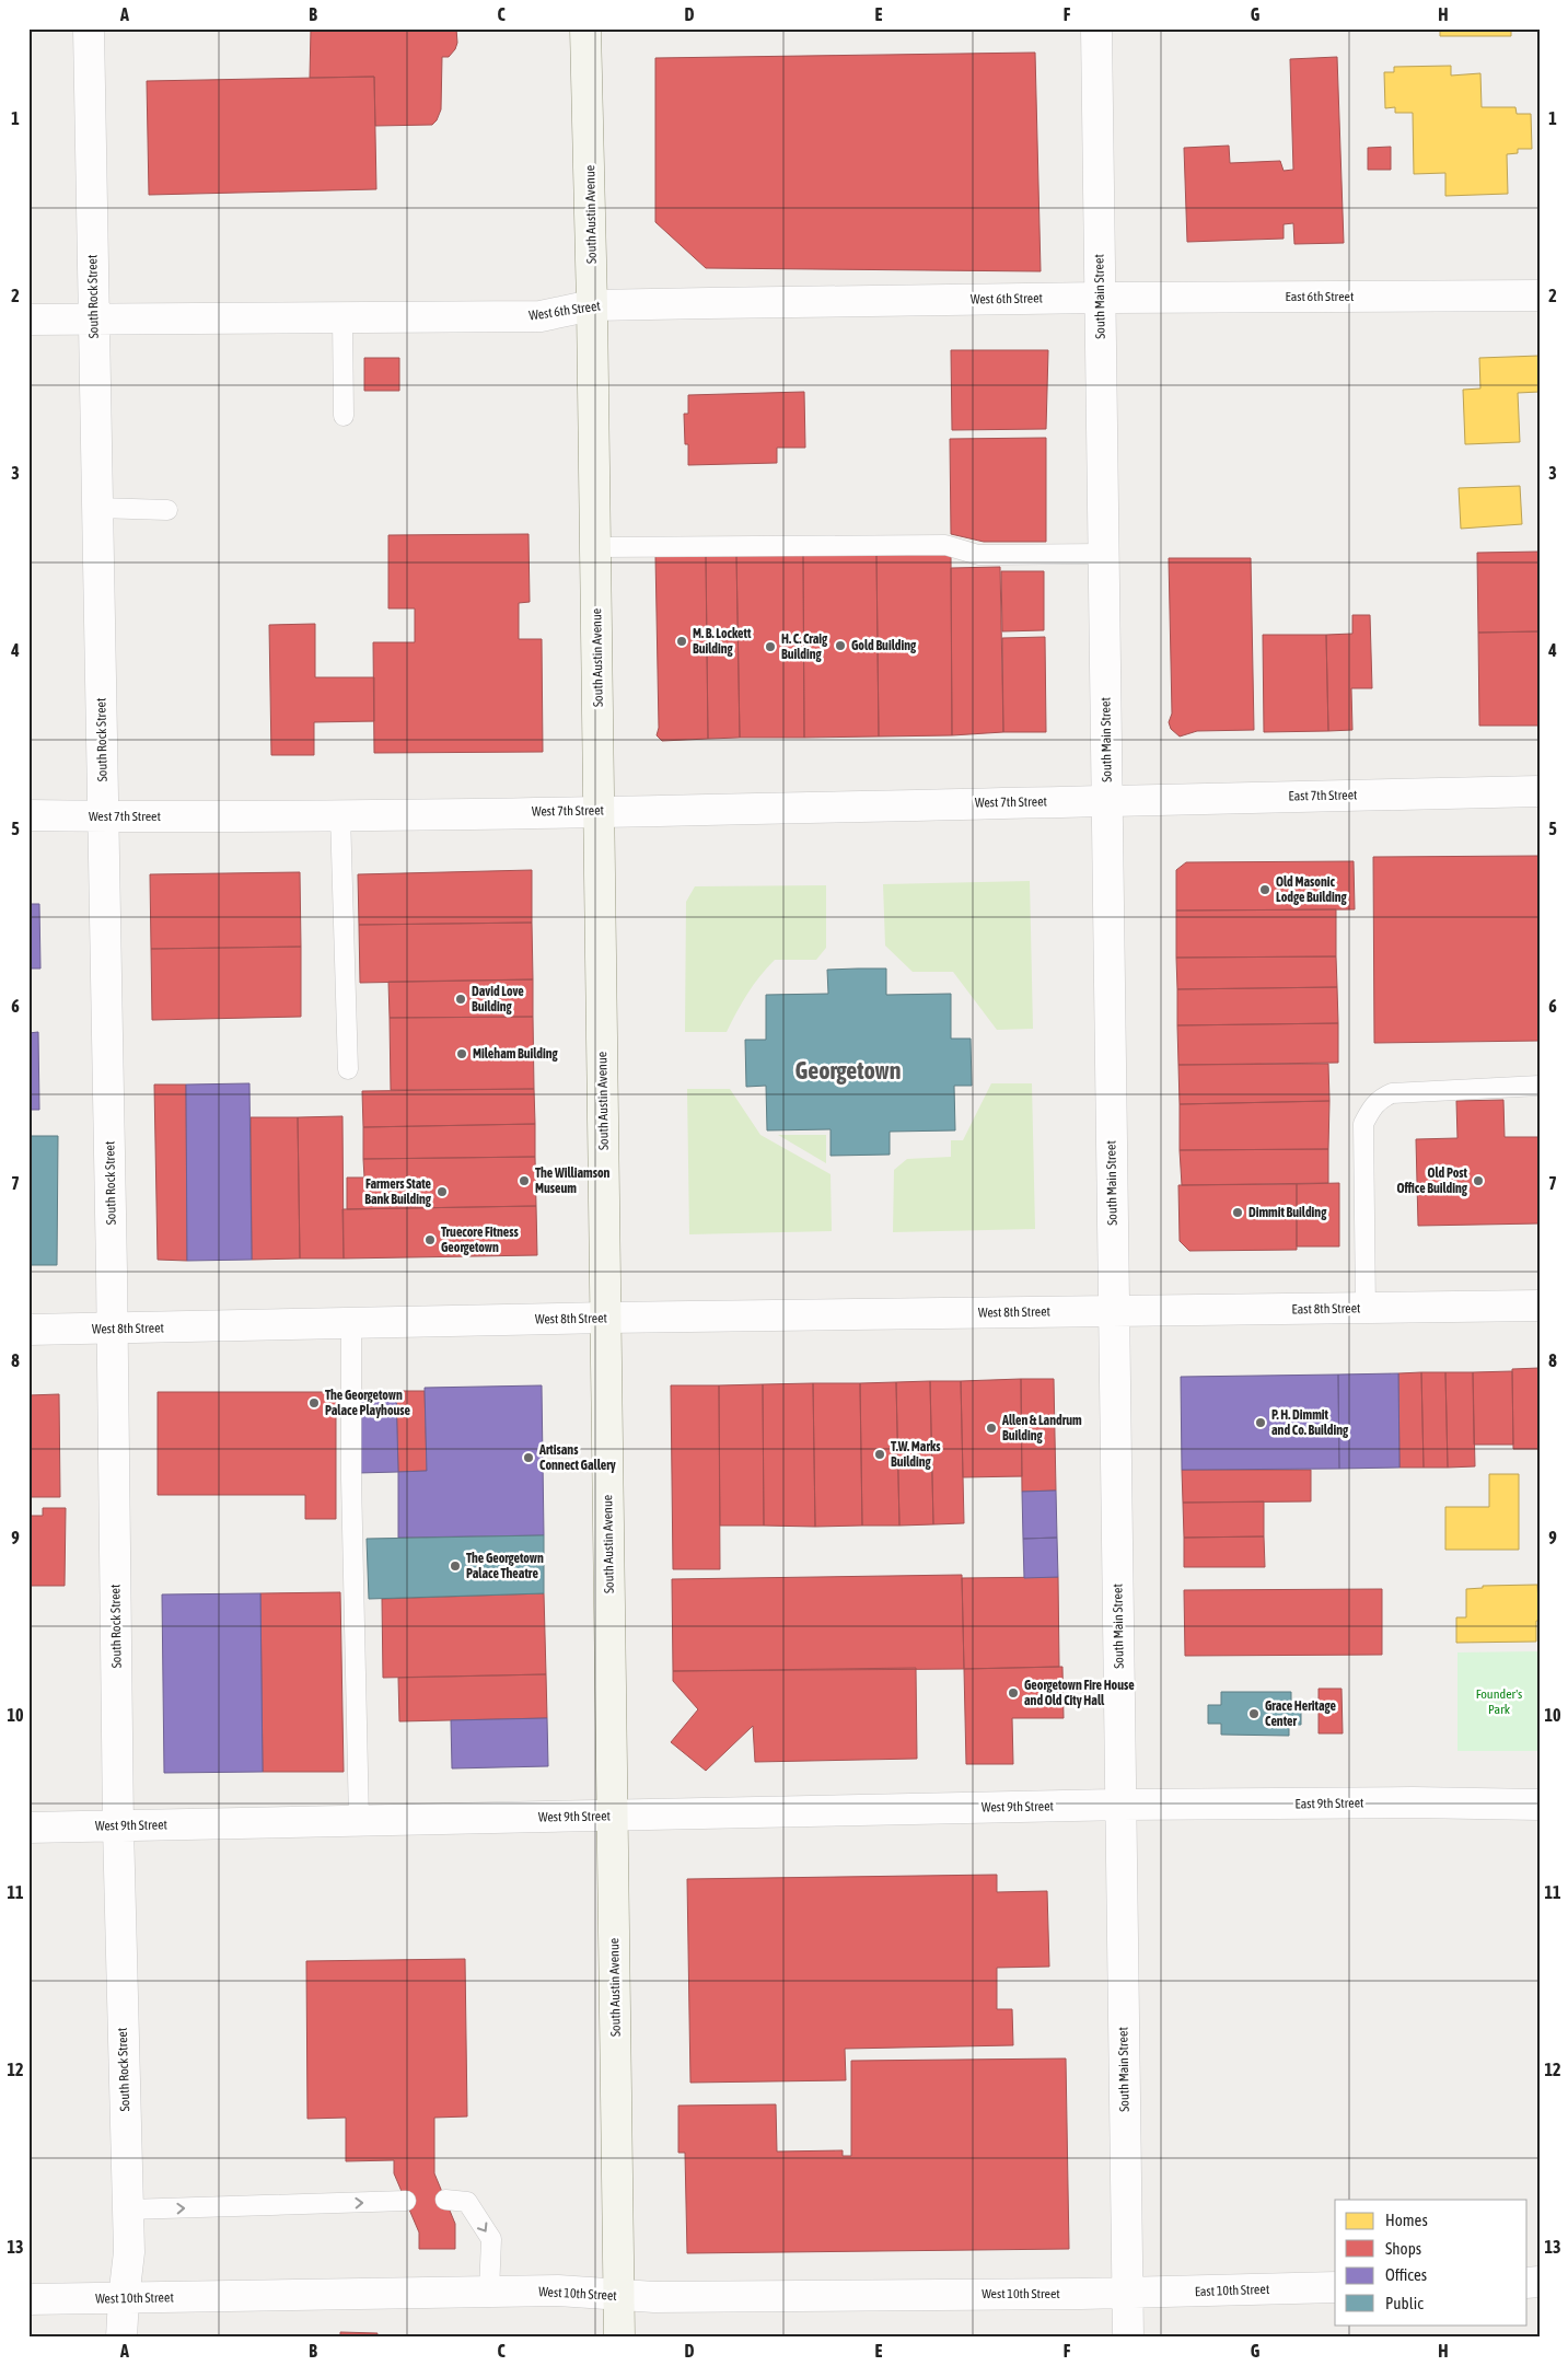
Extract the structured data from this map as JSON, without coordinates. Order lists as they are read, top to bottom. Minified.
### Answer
{"streets":{"main road":["South Austin Avenue"],"street":["South Rock Street","South Main Street","East 6th Street","West 6th Street","East 7th Street","West 7th Street","East 8th Street","West 8th Street","East 9th Street","West 9th Street","East 10th Street","West 10th Street"]},"crossings":[["South Austin Avenue","West 6th Street"],["South Austin Avenue","West 7th Street"],["South Austin Avenue","West 8th Street"],["South Austin Avenue","West 9th Street"],["South Austin Avenue","West 10th Street"],["South Rock Street","West 6th Street"],["South Rock Street","West 7th Street"],["South Rock Street","West 8th Street"],["South Rock Street","West 9th Street"],["South Rock Street","West 10th Street"],["South Main Street","East 6th Street"],["South Main Street","West 6th Street"],["South Main Street","East 7th Street"],["South Main Street","West 7th Street"],["South Main Street","East 8th Street"],["South Main Street","West 8th Street"],["South Main Street","East 9th Street"],["South Main Street","West 9th Street"],["South Main Street","East 10th Street"],["South Main Street","West 10th Street"],["East 6th Street","West 6th Street"],["East 7th Street","West 7th Street"],["East 8th Street","West 8th Street"],["East 9th Street","West 9th Street"],["East 10th Street","West 10th Street"]],"districts":["Georgetown"],"parks":["Founder's Park"],"places":["M. B. Lockett Building","Gold Building","H. C. Craig Building","Old Masonic Lodge Building","David Love Building","Mileham Building","The Williamson Museum","Old Post Office Building","Farmers State Bank Building","Dimmit Building","Truecore Fitness Georgetown","The Georgetown Palace Playhouse","P. H. Dimmit and Co. Building","Allen & Landrum Building","T.W. Marks Building","Artisans Connect Gallery","The Georgetown Palace Theatre","Georgetown Fire House and Old City Hall","Grace Heritage Center"],"legend":["Homes","Shops","Offices","Public"],"grid":{"columns":["A","B","C","D","E","F","G","H"],"rows":["1","2","3","4","5","6","7","8","9","10","11","12","13"]}}
